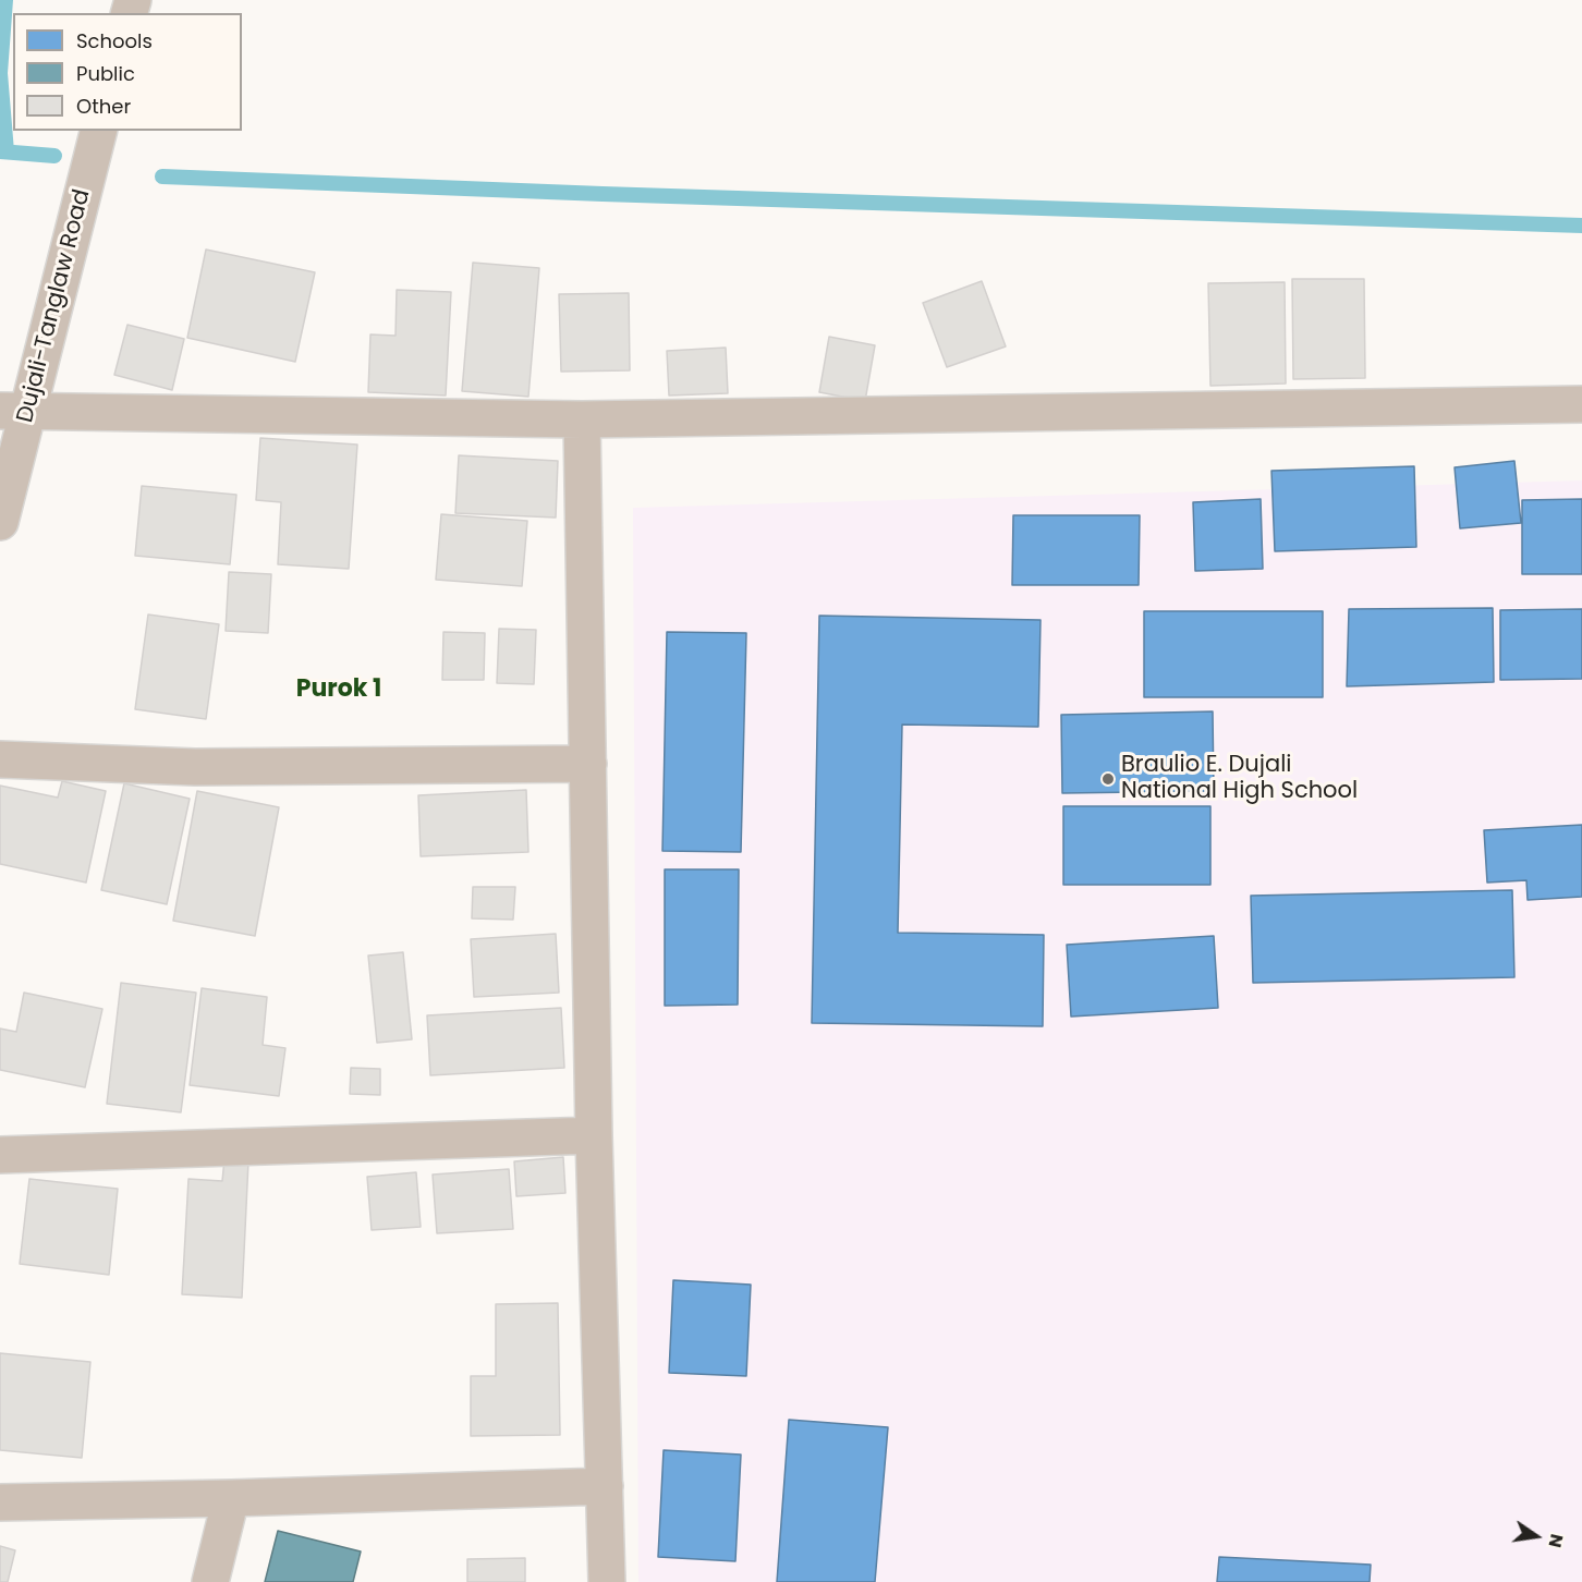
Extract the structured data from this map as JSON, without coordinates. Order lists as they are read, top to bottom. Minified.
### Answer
{"streets":{"street":["Dujali-Tanglaw Road"]},"districts":["Purok 1"],"places":["Braulio E. Dujali National High School"],"legend":["Schools","Public","Other"],"north":"right"}
